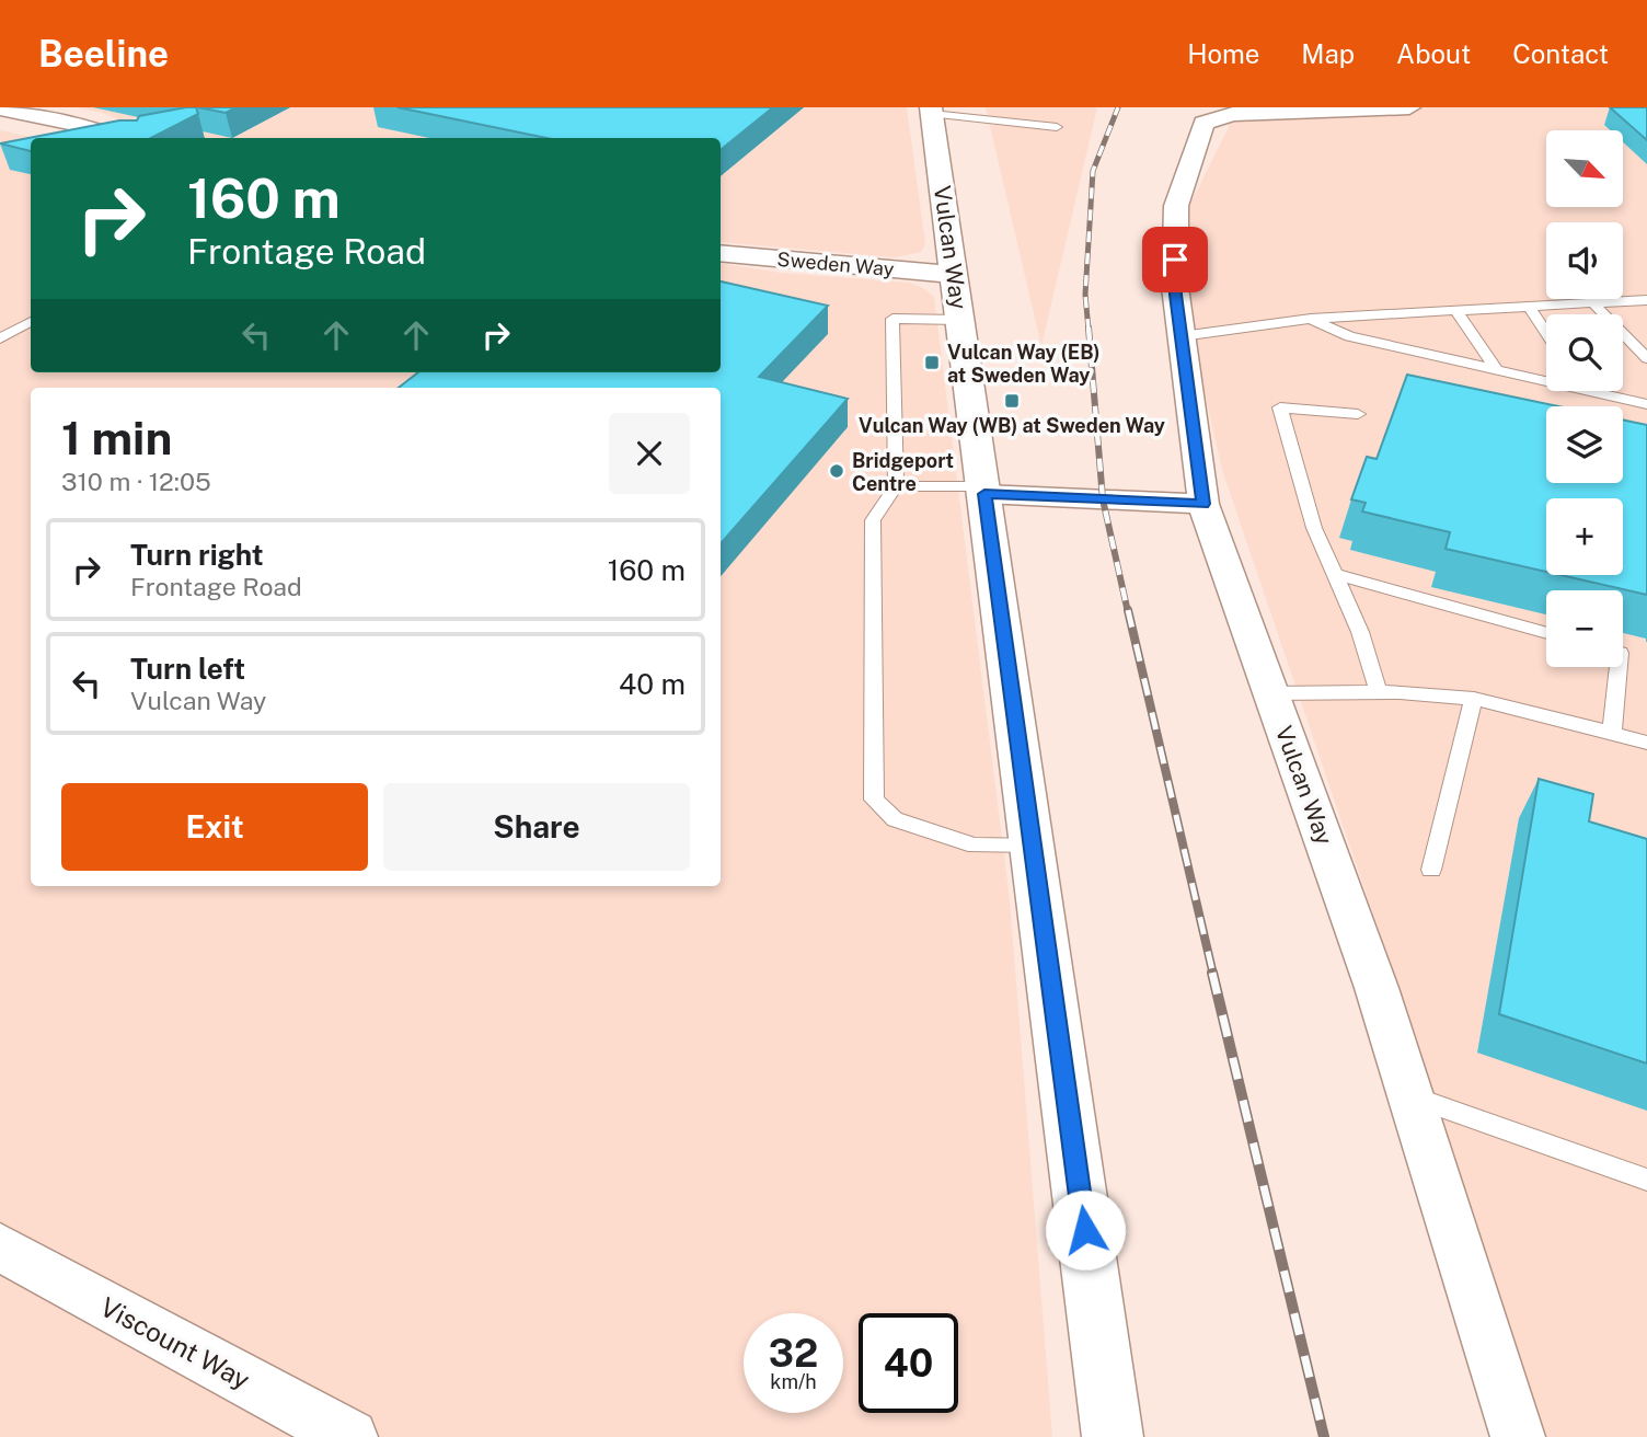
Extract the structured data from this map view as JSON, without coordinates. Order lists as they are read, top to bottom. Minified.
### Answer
{"streets":{"street":["Vulcan Way","Sweden Way","Viscount Way"]},"crossings":[["Vulcan Way","Sweden Way"]],"places":{"transit":["Vulcan Way (EB) at Sweden Way","Vulcan Way (WB) at Sweden Way"],"other":["Bridgeport Centre"]},"north":"bottom right","page":{"header":"Beeline","nav":["Home","Map","About","Contact"],"map_buttons":["+","−"],"turn":["160 m","Frontage Road"],"heading":["1 min","310 m · 12:05"],"list":[{"name":"Turn right","note":"Frontage Road","value":"160 m"},{"name":"Turn left","note":"Vulcan Way","value":"40 m"}],"buttons":["Exit","Share"],"speed":"32 km/h","limit":"40"}}
